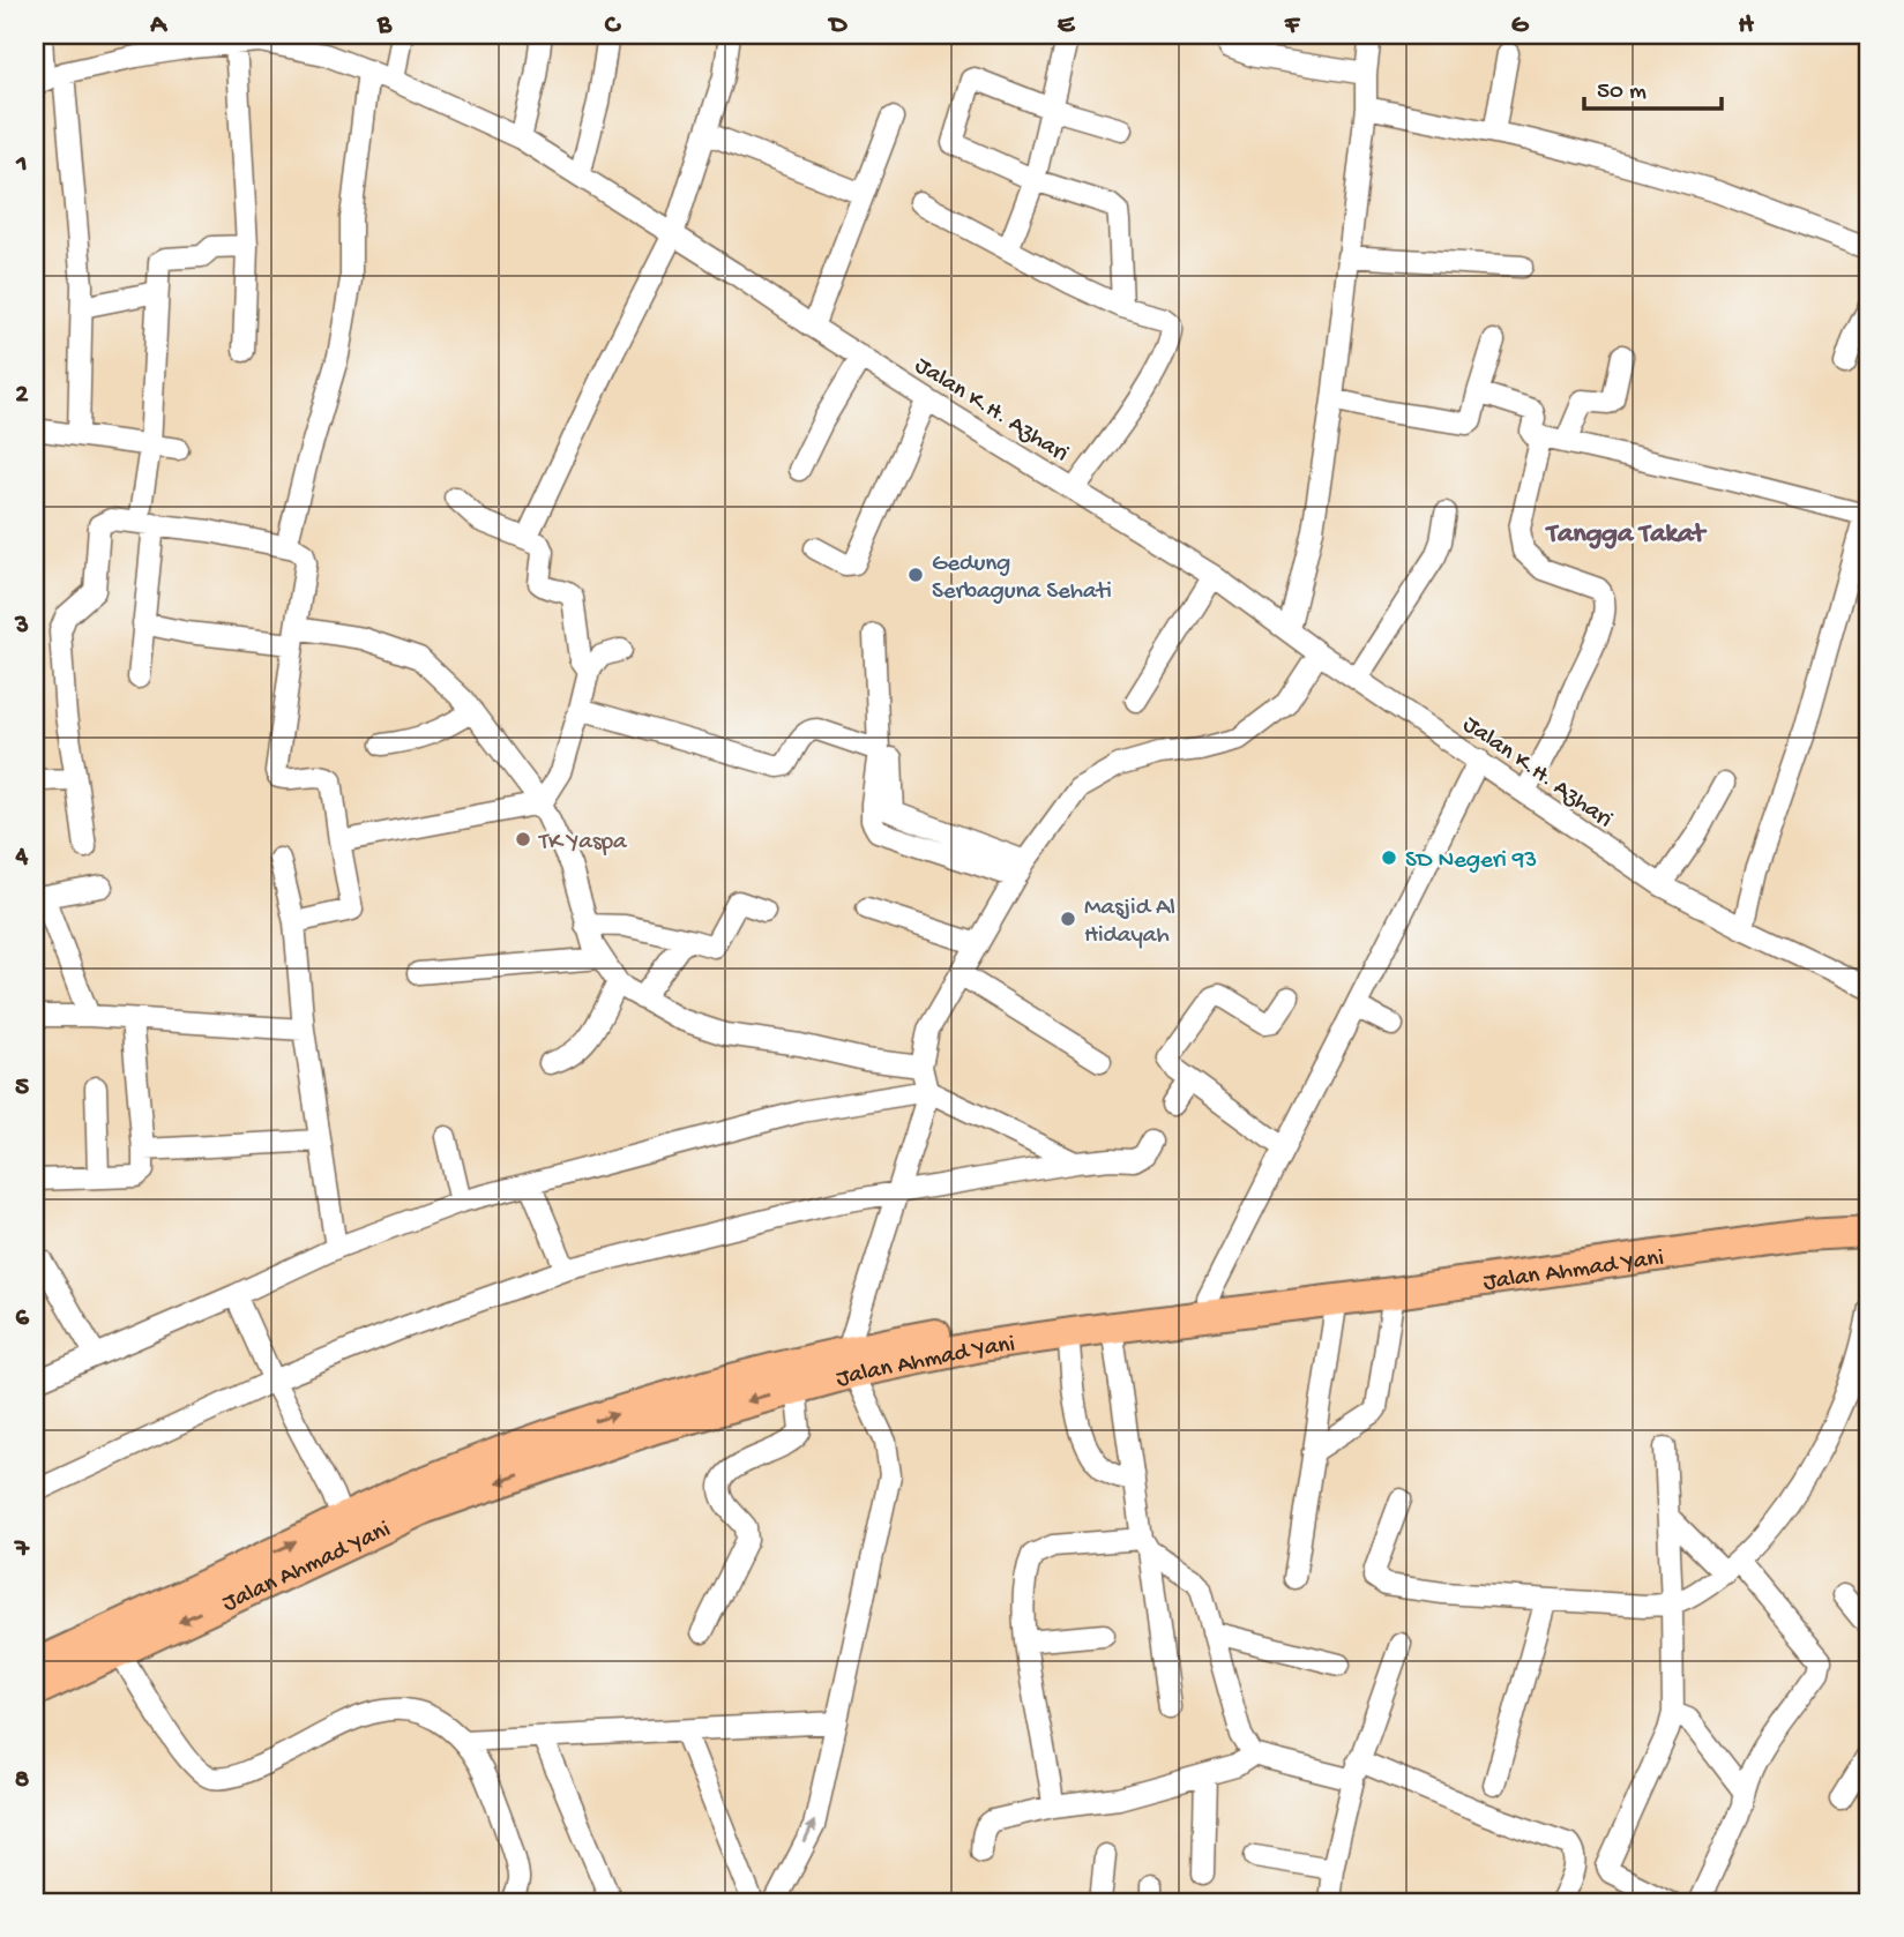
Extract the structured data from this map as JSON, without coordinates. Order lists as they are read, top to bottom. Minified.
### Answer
{"streets":{"highway":["Jalan Ahmad Yani"],"street":["Jalan K.H. Azhari"]},"districts":["Tangga Takat"],"places":["Gedung Serbaguna Sehati","TK Yaspa","SD Negeri 93","Masjid Al Hidayah"],"scale_bar":"50 m","grid":{"columns":["A","B","C","D","E","F","G","H"],"rows":["1","2","3","4","5","6","7","8"]}}
